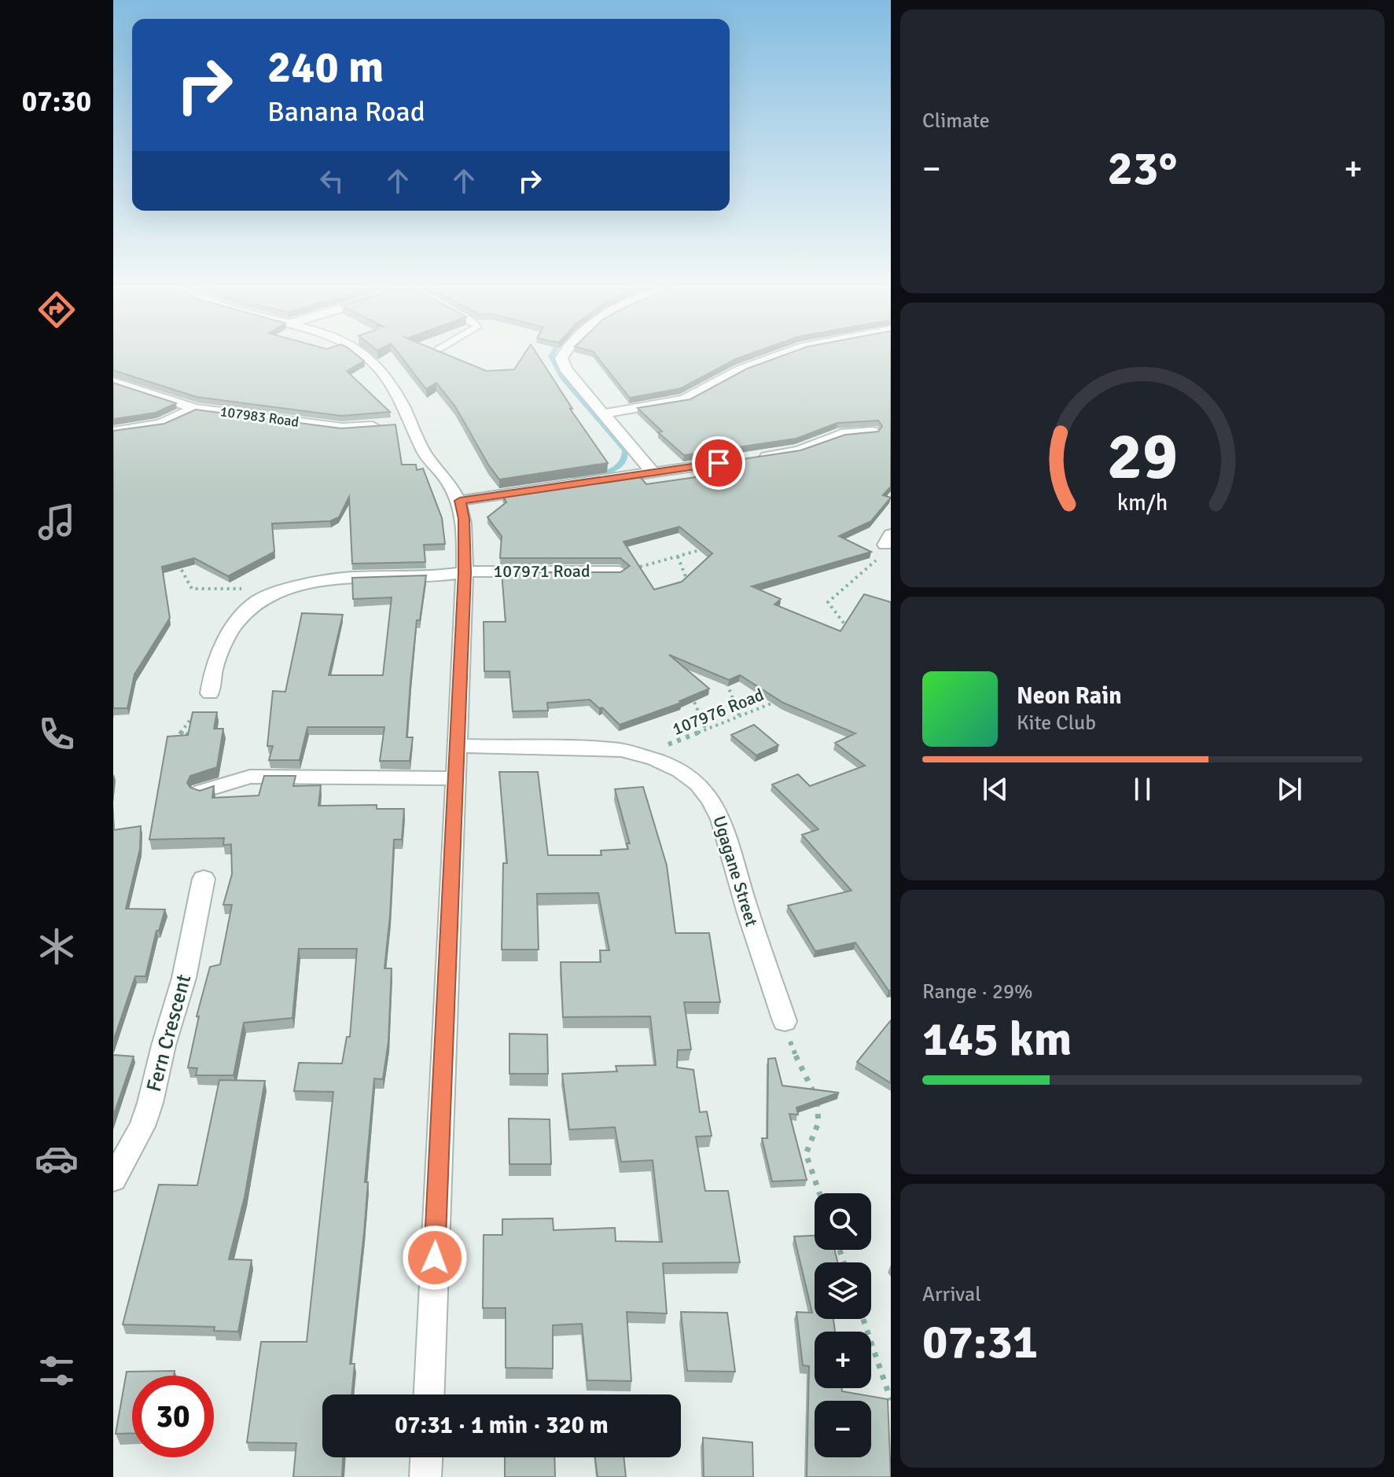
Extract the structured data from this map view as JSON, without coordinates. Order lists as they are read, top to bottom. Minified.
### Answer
{"streets":{"street":["107983 Road","107971 Road","Ugagane Street","Fern Crescent"],"path":["107976 Road"]},"crossings":[["107976 Road","Ugagane Street"]],"page":{"tabs":"07:30","tile":["Climate",["Range · 29%","145 km"],["Arrival","07:31"]],"turn":["240 m","Banana Road"],"heat":["−","23°","+"],"song":["Neon Rain","Kite Club"],"map_buttons":["+","−"],"limit":"30","trip":"07:31 · 1 min · 320 m","gauge":["29","km/h"]}}
